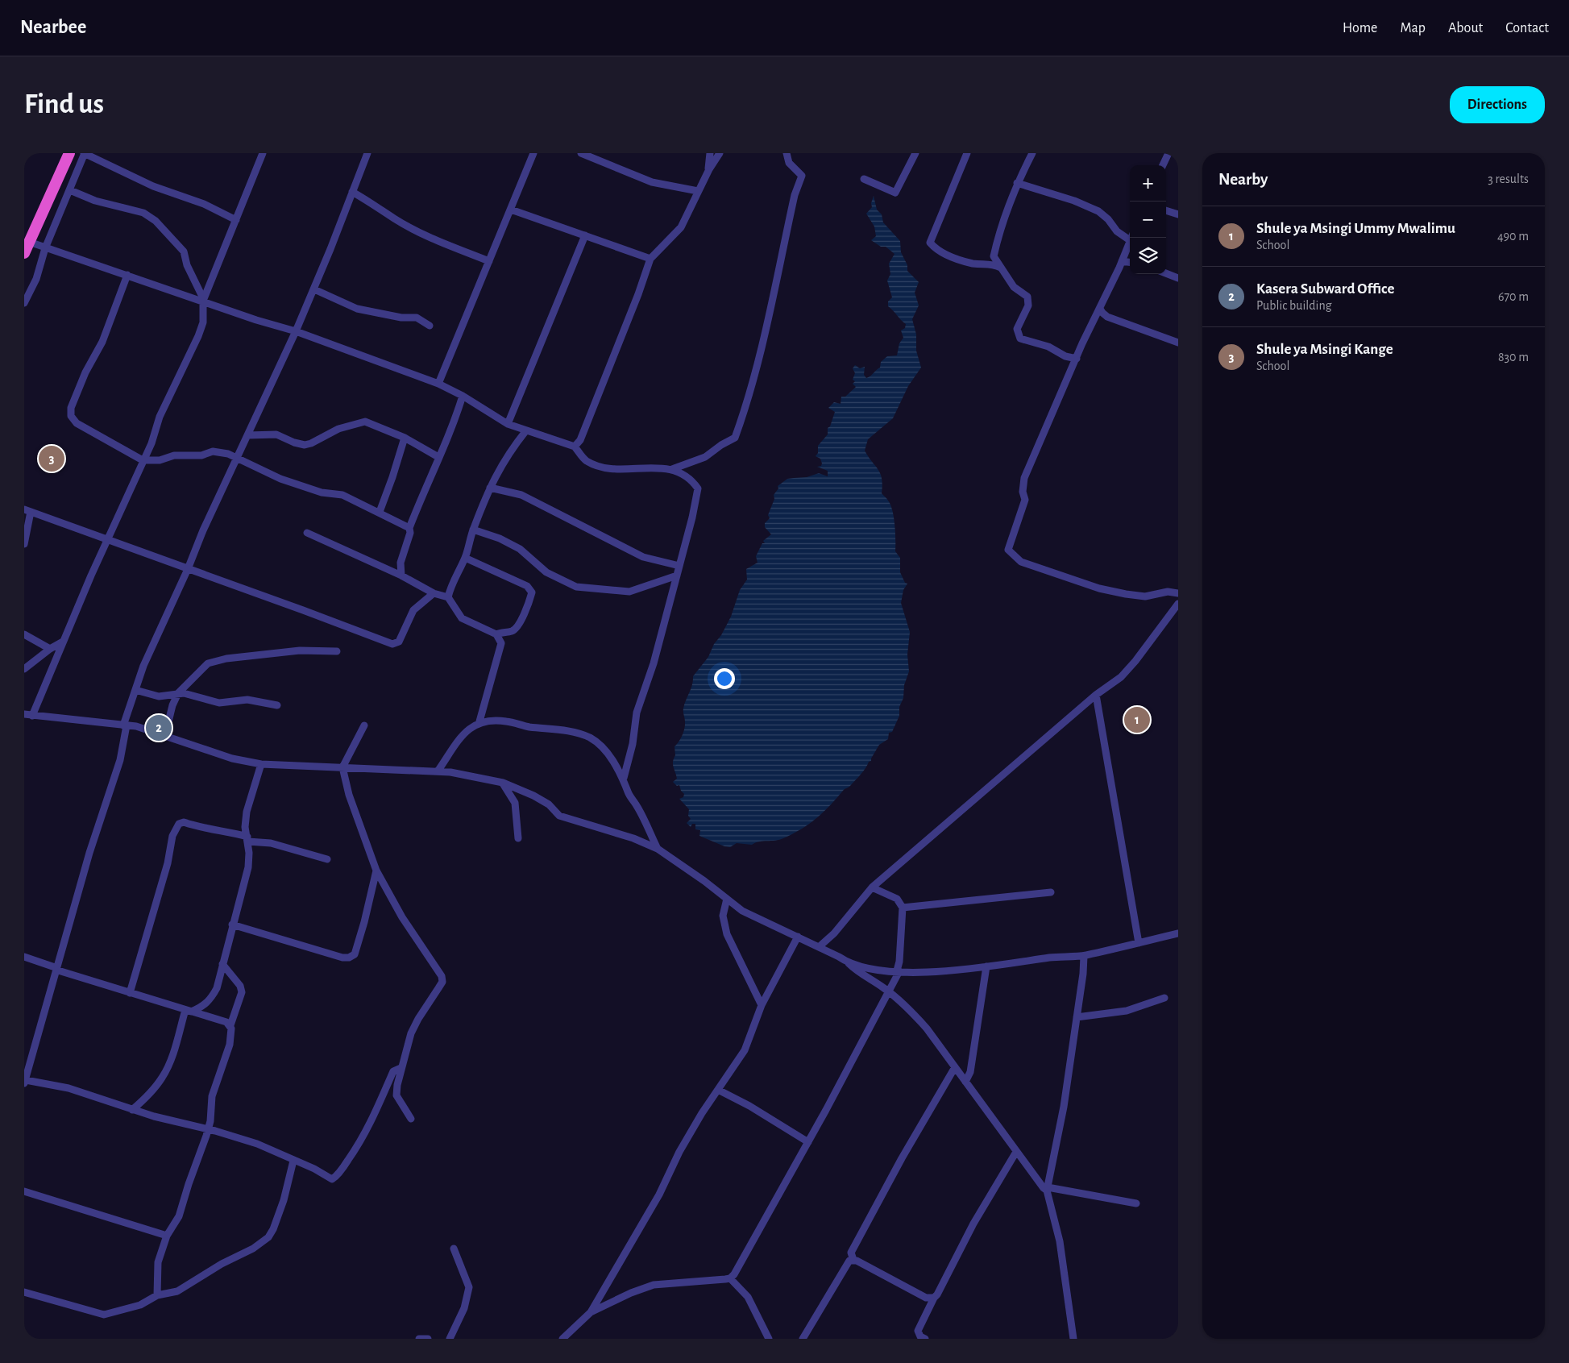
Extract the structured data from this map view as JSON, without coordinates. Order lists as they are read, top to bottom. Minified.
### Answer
{"page":{"header":"Nearbee","nav":["Home","Map","About","Contact"],"buttons":"Directions","title":"Find us","heading":["Nearby","3 results"],"map_buttons":["+","−"],"list":[{"mark":"1","name":"Shule ya Msingi Ummy Mwalimu","note":"School","value":"490 m"},{"mark":"2","name":"Kasera Subward Office","note":"Public building","value":"670 m"},{"mark":"3","name":"Shule ya Msingi Kange","note":"School","value":"830 m"}],"pins":["3","1","2"]}}
